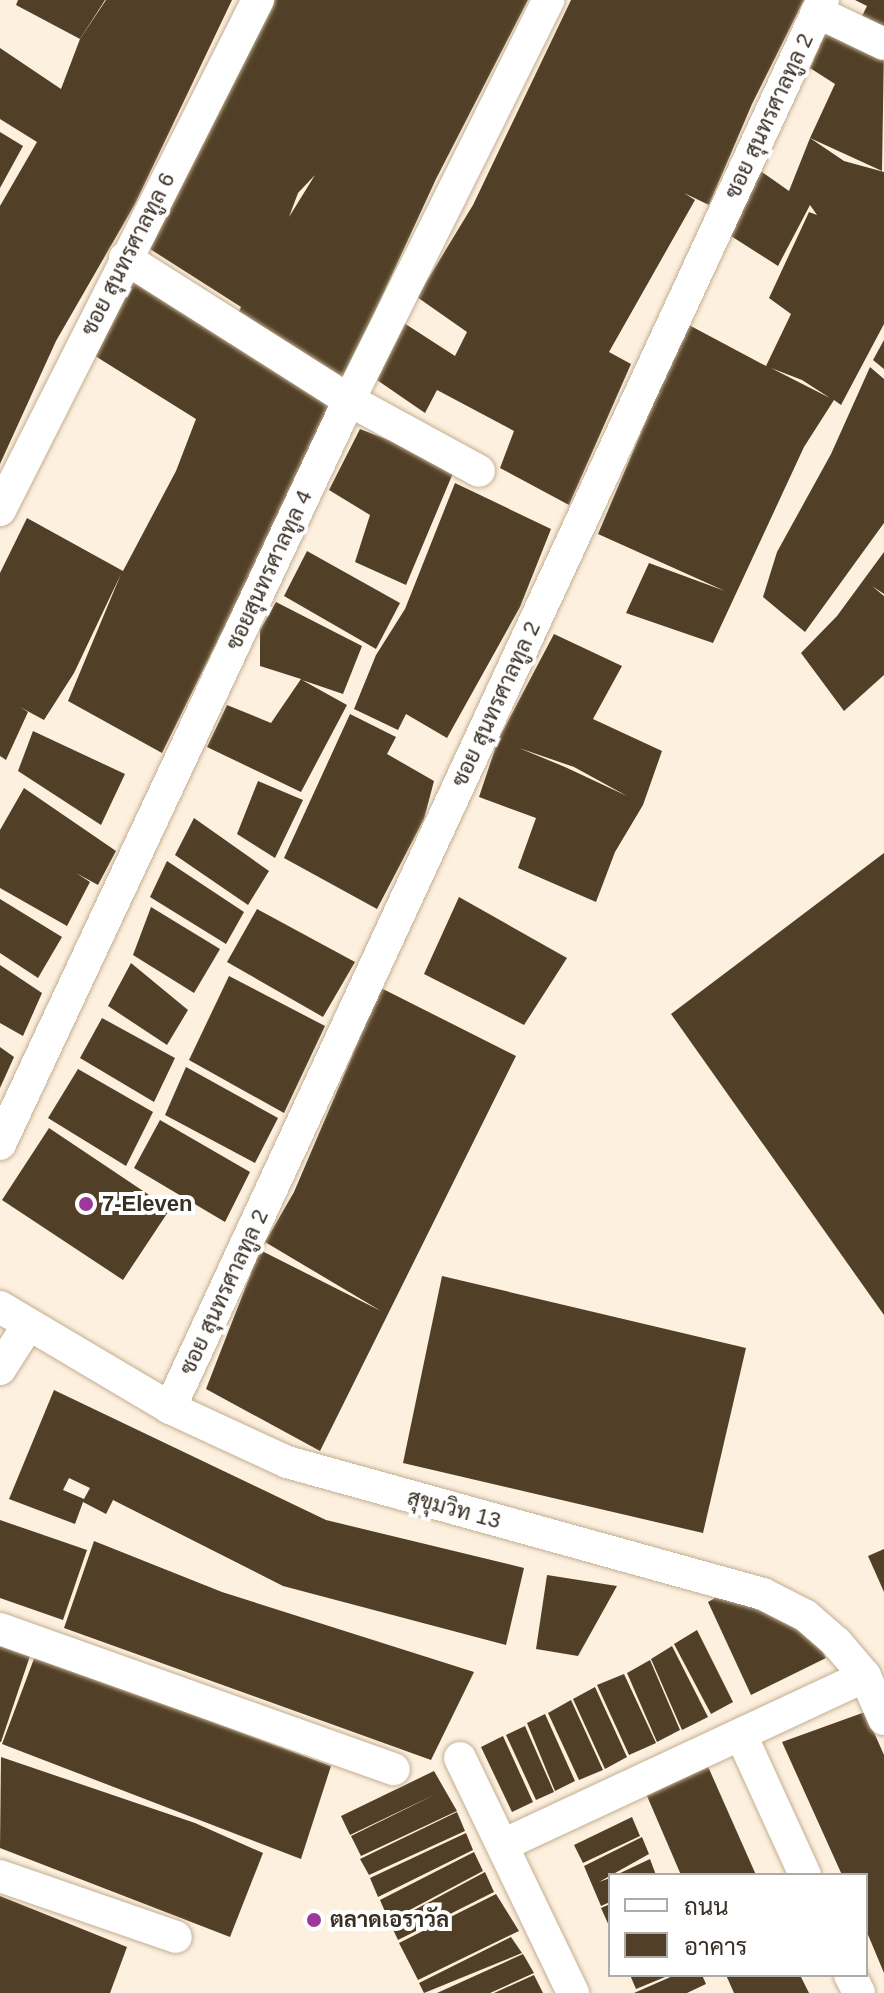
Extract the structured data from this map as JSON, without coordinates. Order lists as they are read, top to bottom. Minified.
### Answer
{"streets":{"street":["ซอย สุนทรศาลทูล 2","ซอย สุนทรศาลทูล 6","ซอยสุนทรศาลทูล 4","สุขุมวิท 13"]},"crossings":[["ซอย สุนทรศาลทูล 2","สุขุมวิท 13"]],"places":["7-Eleven","ตลาดเอราวัล"],"legend":["ถนน","อาคาร"]}
